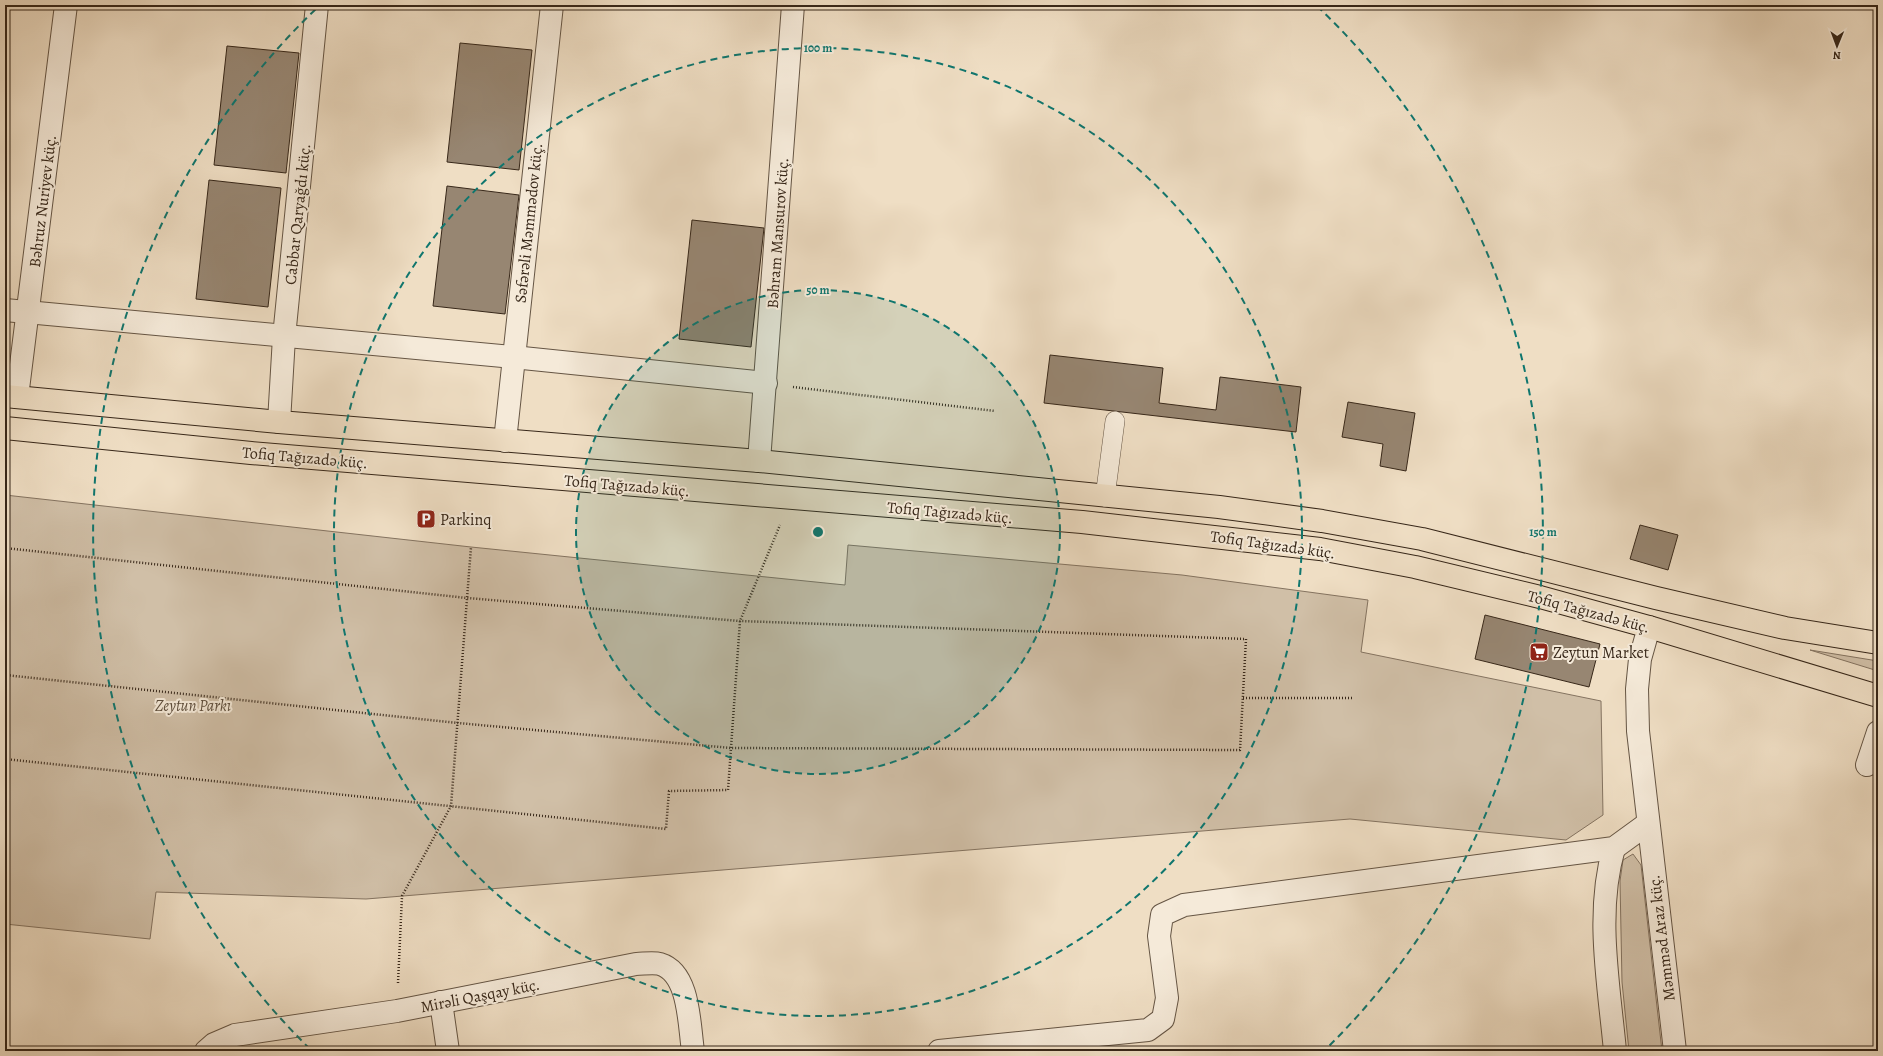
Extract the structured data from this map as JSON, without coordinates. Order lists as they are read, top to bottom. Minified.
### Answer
{"streets":{"main road":["Tofiq Tağızadə küç."],"street":["Bəhruz Nuriyev küç.","Cabbar Qaryağdı küç.","Səfərəli Məmmədov küç.","Bəhram Mansurov küç.","Məmməd Araz küç.","Mirəli Qaşqay küç."]},"crossings":[["Bəhruz Nuriyev küç.","Tofiq Tağızadə küç."],["Cabbar Qaryağdı küç.","Tofiq Tağızadə küç."],["Səfərəli Məmmədov küç.","Tofiq Tağızadə küç."],["Bəhram Mansurov küç.","Tofiq Tağızadə küç."],["Tofiq Tağızadə küç.","Məmməd Araz küç."]],"parks":["Zeytun Parkı"],"places":{"parking":["Parkinq"],"supermarket":["Zeytun Market"]},"north":"bottom","rings":["100 m","50 m","150 m"]}
